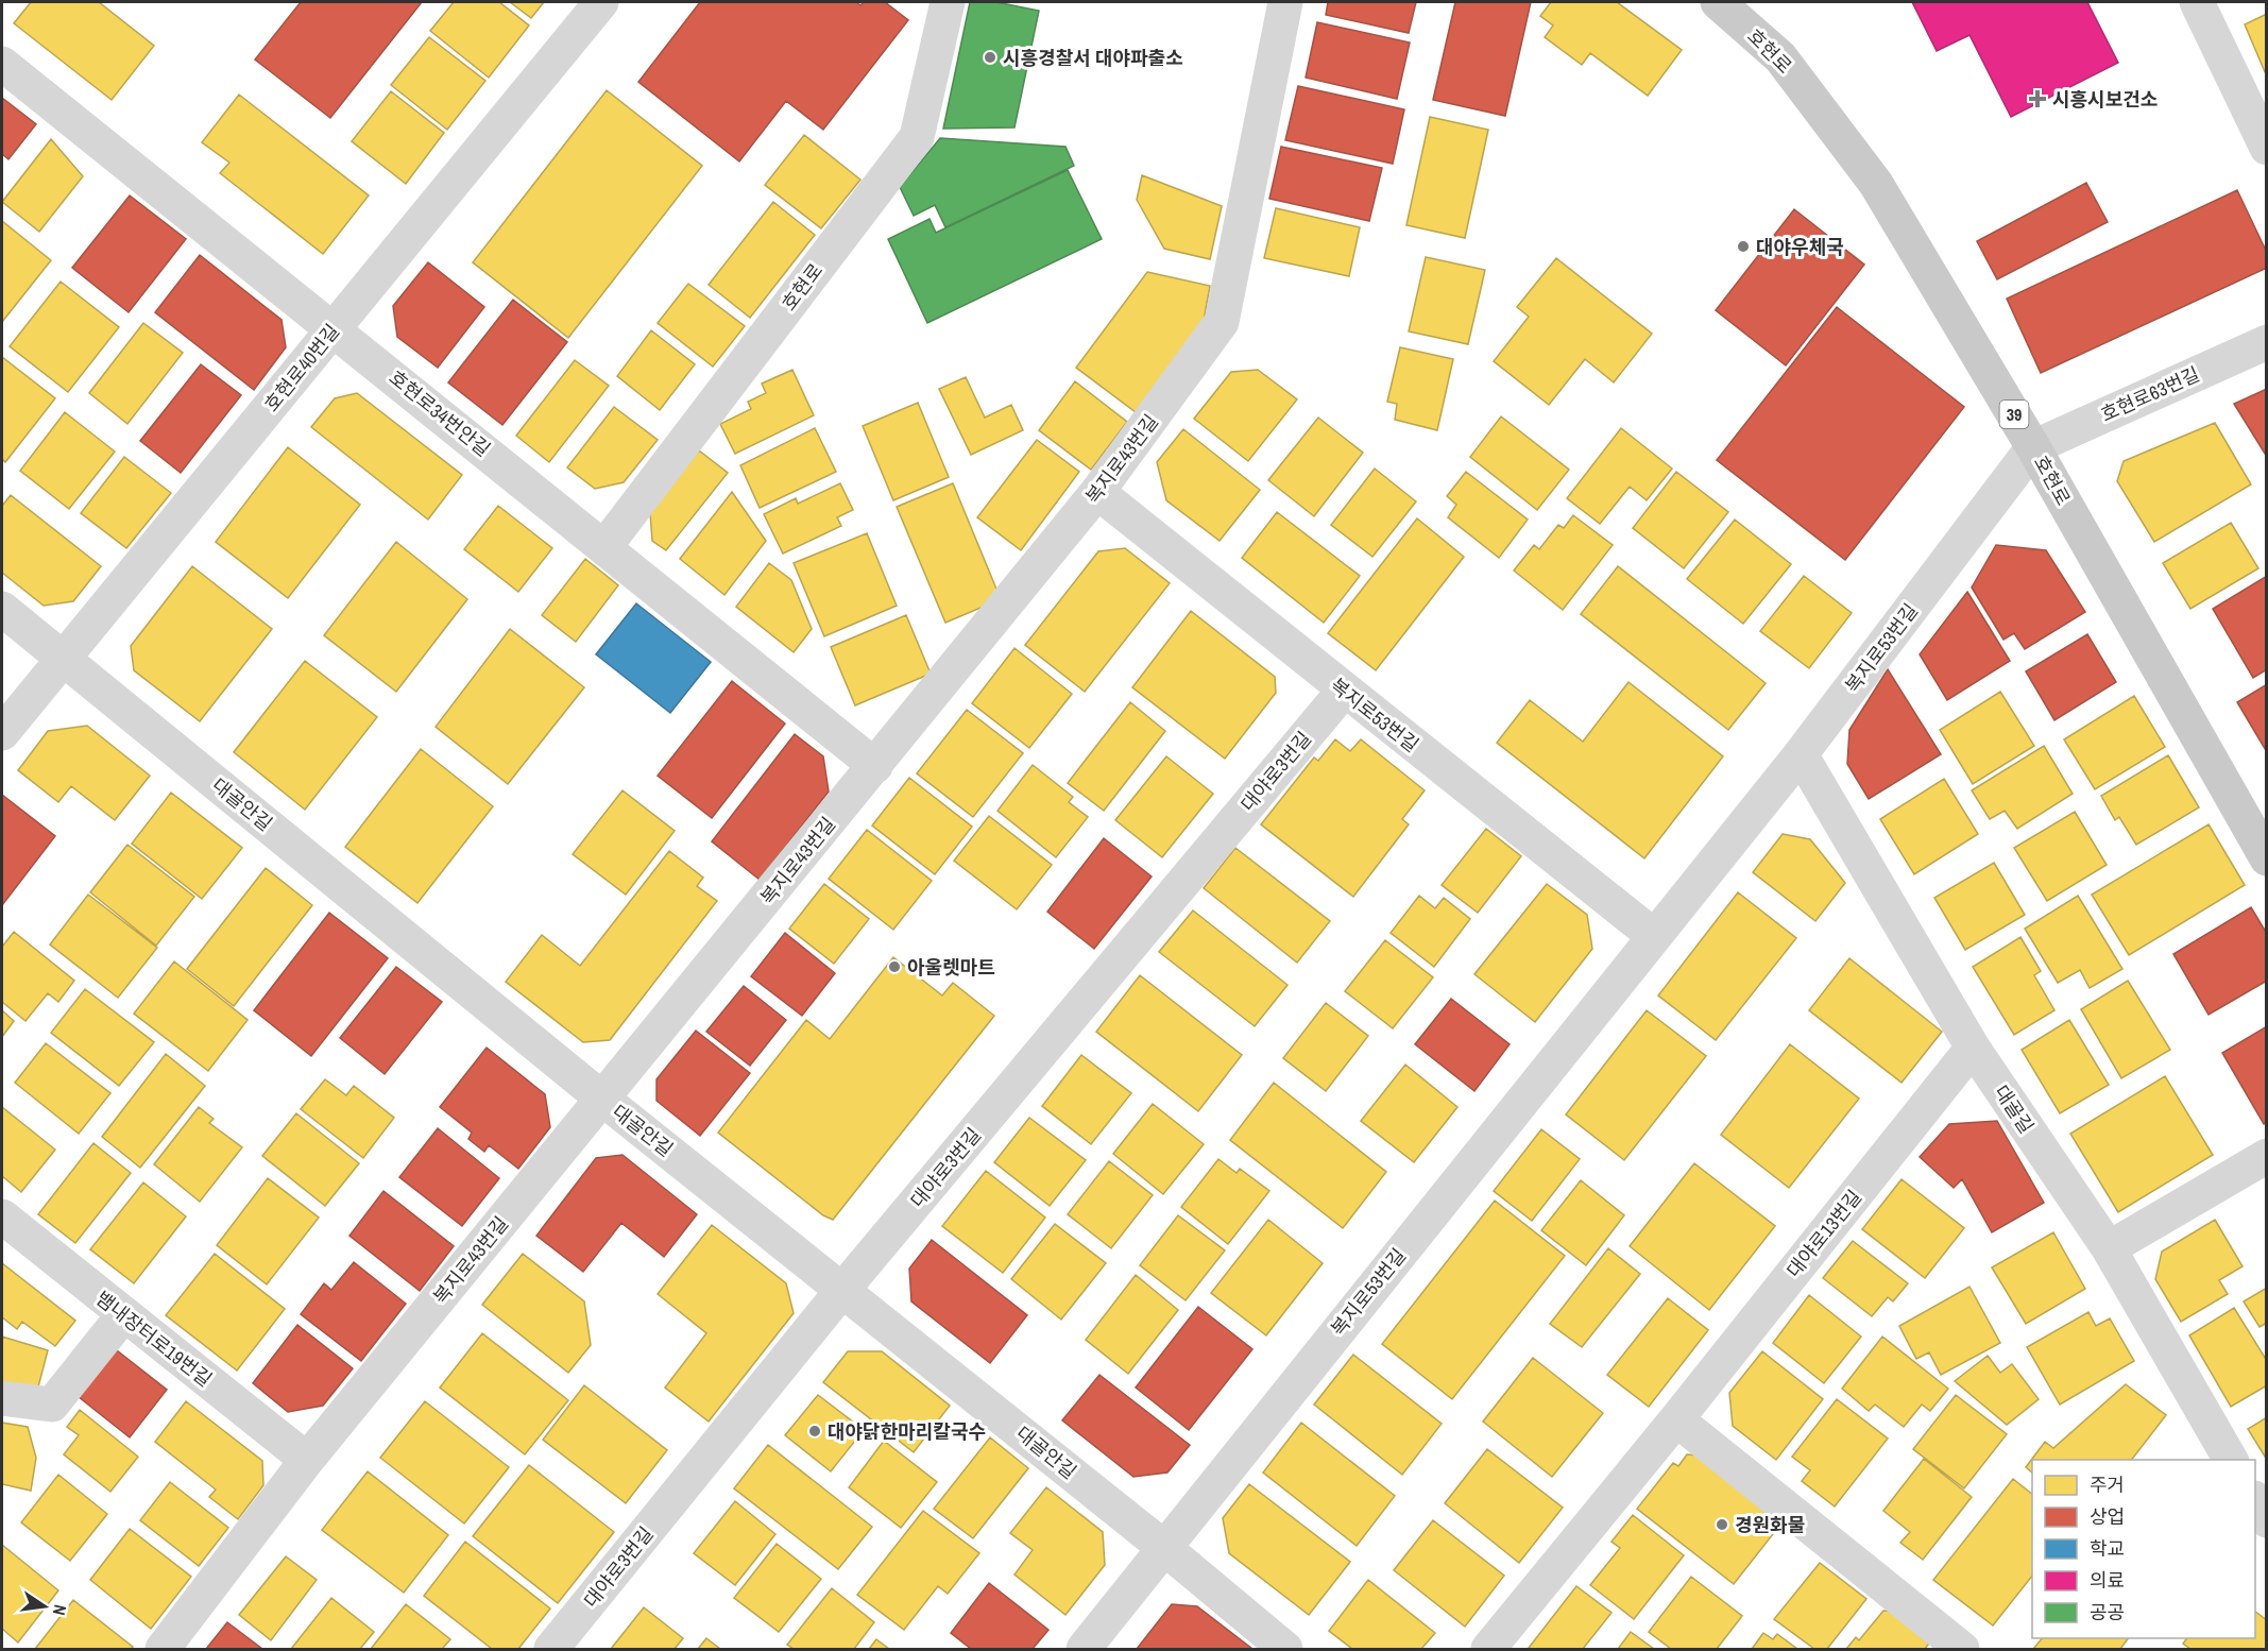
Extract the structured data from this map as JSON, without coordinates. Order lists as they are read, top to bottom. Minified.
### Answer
{"streets":{"main road":["호현로","39"],"street":["호현로40번길","호현로63번길","호현로34번안길","복지로43번길","복지로53번길","대야로3번길","대골안길","대골길","대야로13번길","뱀내장터로19번길"]},"crossings":[["호현로","호현로63번길"],["호현로","호현로34번안길"],["호현로","복지로53번길"],["호현로40번길","호현로34번안길"],["호현로40번길","대골안길"],["호현로63번길","복지로53번길"],["호현로34번안길","복지로43번길"],["복지로43번길","복지로53번길"],["복지로43번길","대골안길"],["복지로43번길","뱀내장터로19번길"],["복지로53번길","대야로3번길"],["복지로53번길","대골안길"],["복지로53번길","대골길"],["대야로3번길","대골안길"],["대골길","대야로13번길"]],"places":{"other":["시흥경찰서 대야파출소","대야우체국","아울렛마트","대야닭한마리칼국수","경원화물"],"health":["시흥시보건소"]},"legend":["주거","상업","학교","의료","공공"],"north":"right"}
